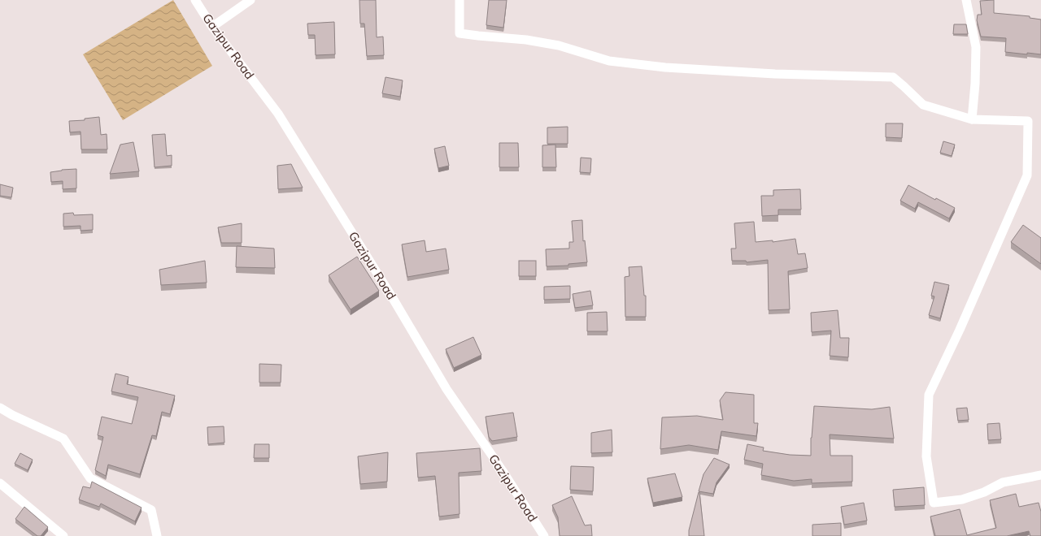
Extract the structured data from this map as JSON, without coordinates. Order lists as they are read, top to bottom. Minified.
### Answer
{"streets":{"street":["Gazipur Road"]}}
